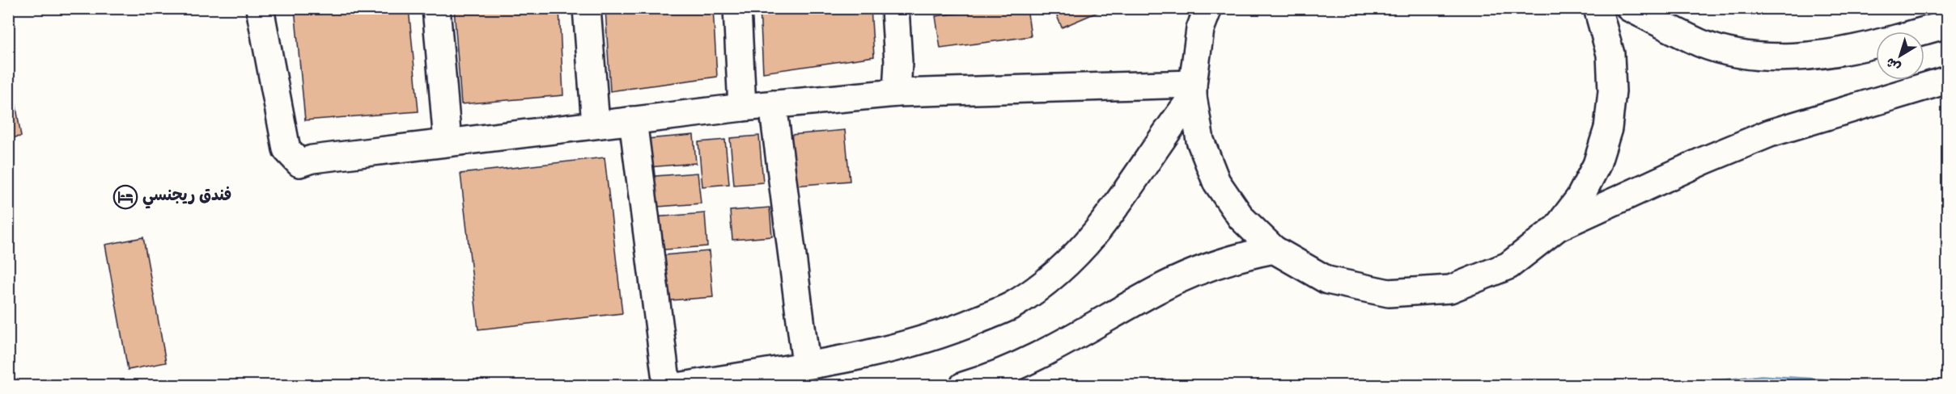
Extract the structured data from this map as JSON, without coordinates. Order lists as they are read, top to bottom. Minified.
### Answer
{"places":{"hotel":["فندق ريجنسي"]},"north":"bottom left"}
